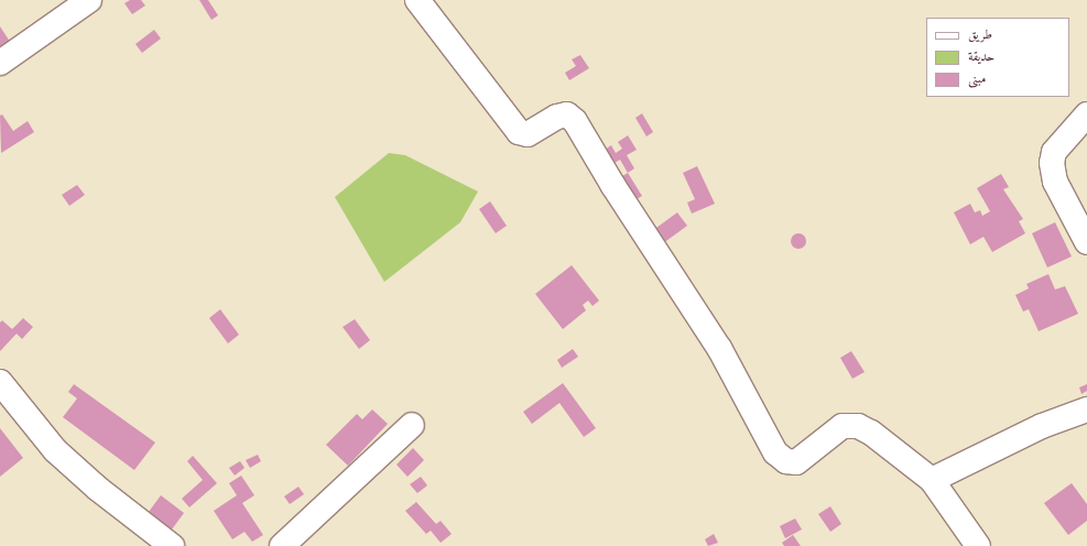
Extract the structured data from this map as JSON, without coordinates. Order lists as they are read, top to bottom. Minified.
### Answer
{"legend":["طريق","حديقة","مبنى"]}
